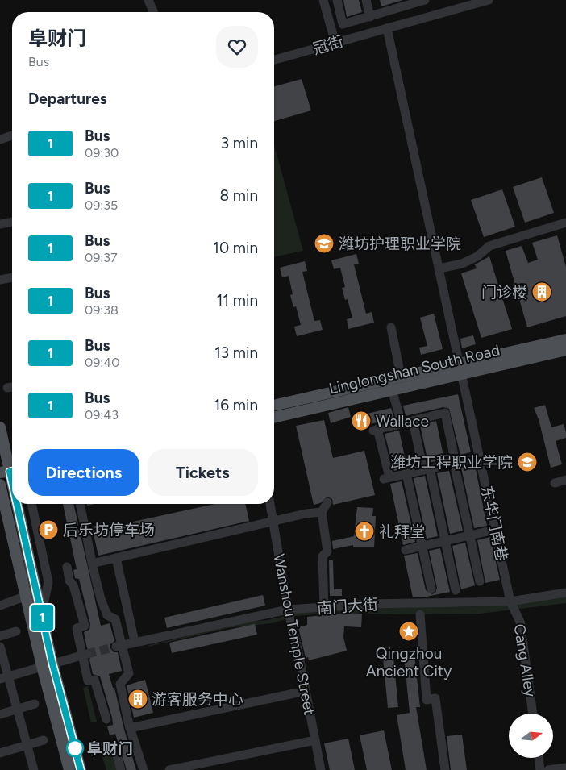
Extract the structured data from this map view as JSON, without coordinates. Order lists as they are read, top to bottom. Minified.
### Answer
{"streets":{"main road":["Linglongshan South Road"],"street":["冠街","东华门南巷","南门大街","Wanshou Temple Street","Cang Alley"]},"crossings":[["冠街","东华门南巷"],["Linglongshan South Road","东华门南巷"],["东华门南巷","南门大街"],["东华门南巷","Cang Alley"],["南门大街","Wanshou Temple Street"],["南门大街","Cang Alley"]],"places":{"school or university":["潍坊护理职业学院","潍坊工程职业学院"],"building":["门诊楼","游客服务中心"],"restaurant":["Wallace"],"parking":["后乐坊停车场"],"church":["礼拜堂"],"place":["Qingzhou Ancient City"],"other":["阜财门"]},"lines":["bus line 1"],"north":"right","page":{"on_map":"1","heading":[["阜财门","Bus"],"Departures"],"list":[{"mark":"1","name":"Bus","note":"09:30","value":"3 min"},{"mark":"1","name":"Bus","note":"09:35","value":"8 min"},{"mark":"1","name":"Bus","note":"09:37","value":"10 min"},{"mark":"1","name":"Bus","note":"09:38","value":"11 min"},{"mark":"1","name":"Bus","note":"09:40","value":"13 min"},{"mark":"1","name":"Bus","note":"09:43","value":"16 min"}],"buttons":["Directions","Tickets"]}}
